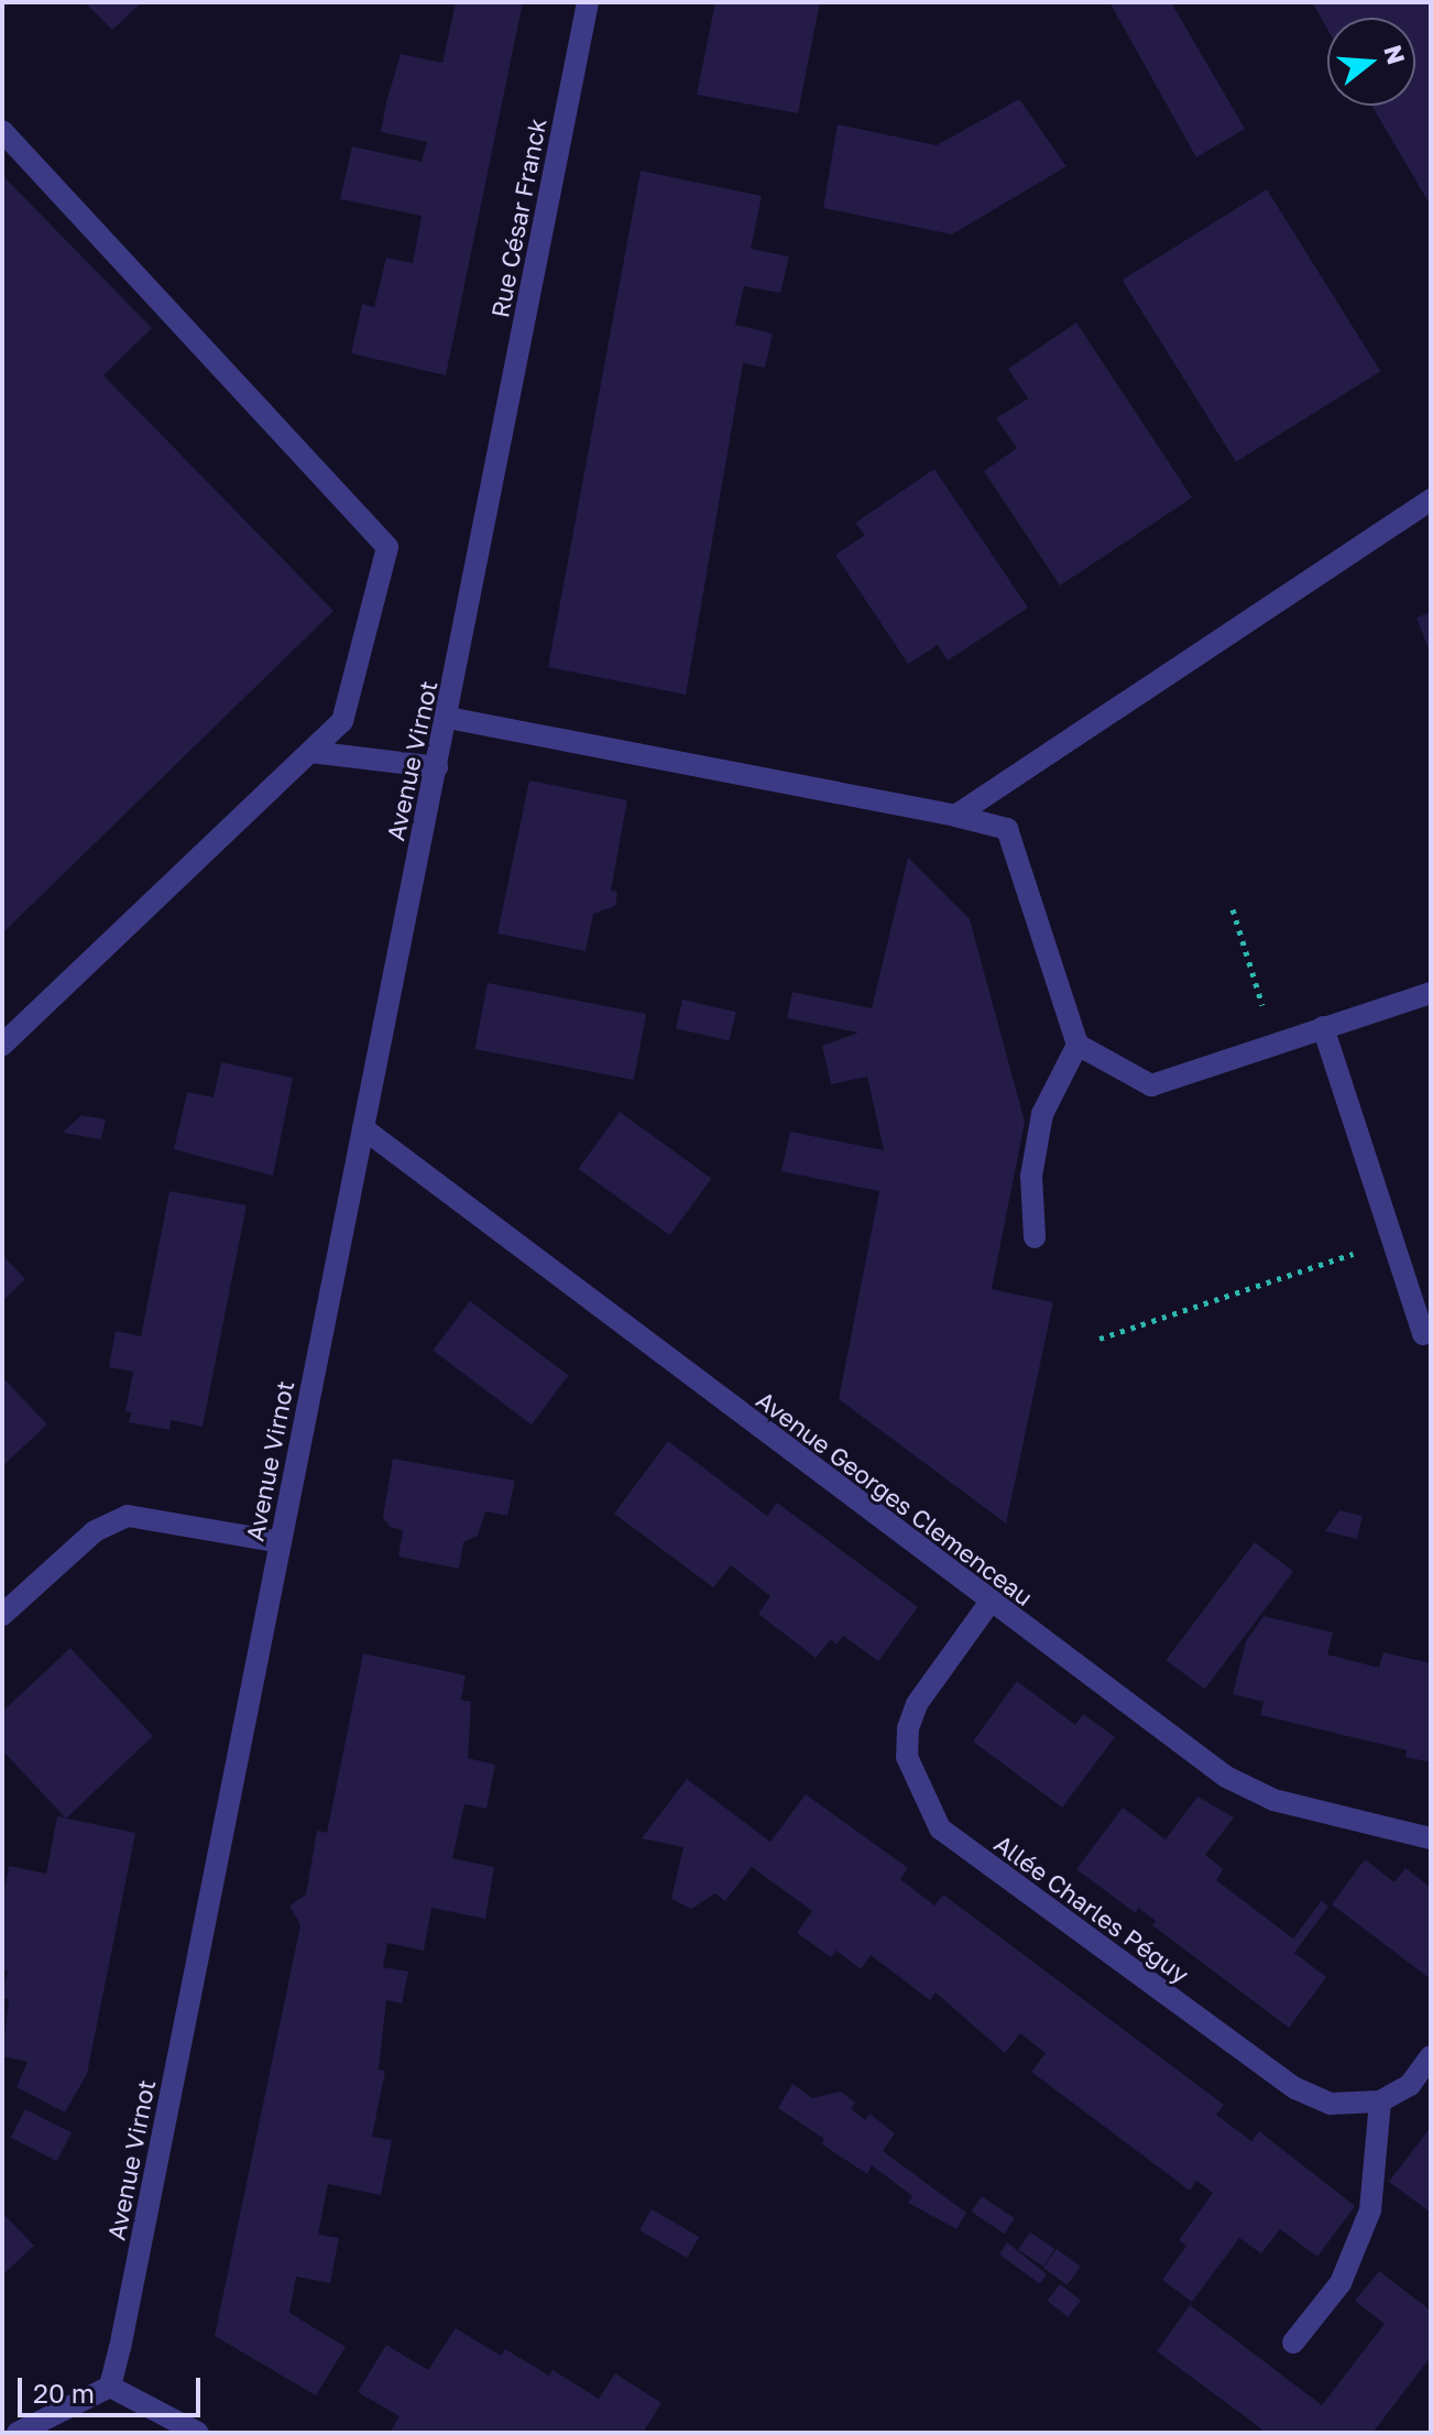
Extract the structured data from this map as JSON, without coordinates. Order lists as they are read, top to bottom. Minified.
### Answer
{"streets":{"street":["Rue César Franck","Avenue Virnot","Avenue Georges Clemenceau","Allée Charles Péguy"]},"crossings":[["Rue César Franck","Avenue Virnot"],["Avenue Virnot","Avenue Georges Clemenceau"],["Avenue Georges Clemenceau","Allée Charles Péguy"]],"scale_bar":"20 m","north":"right"}
